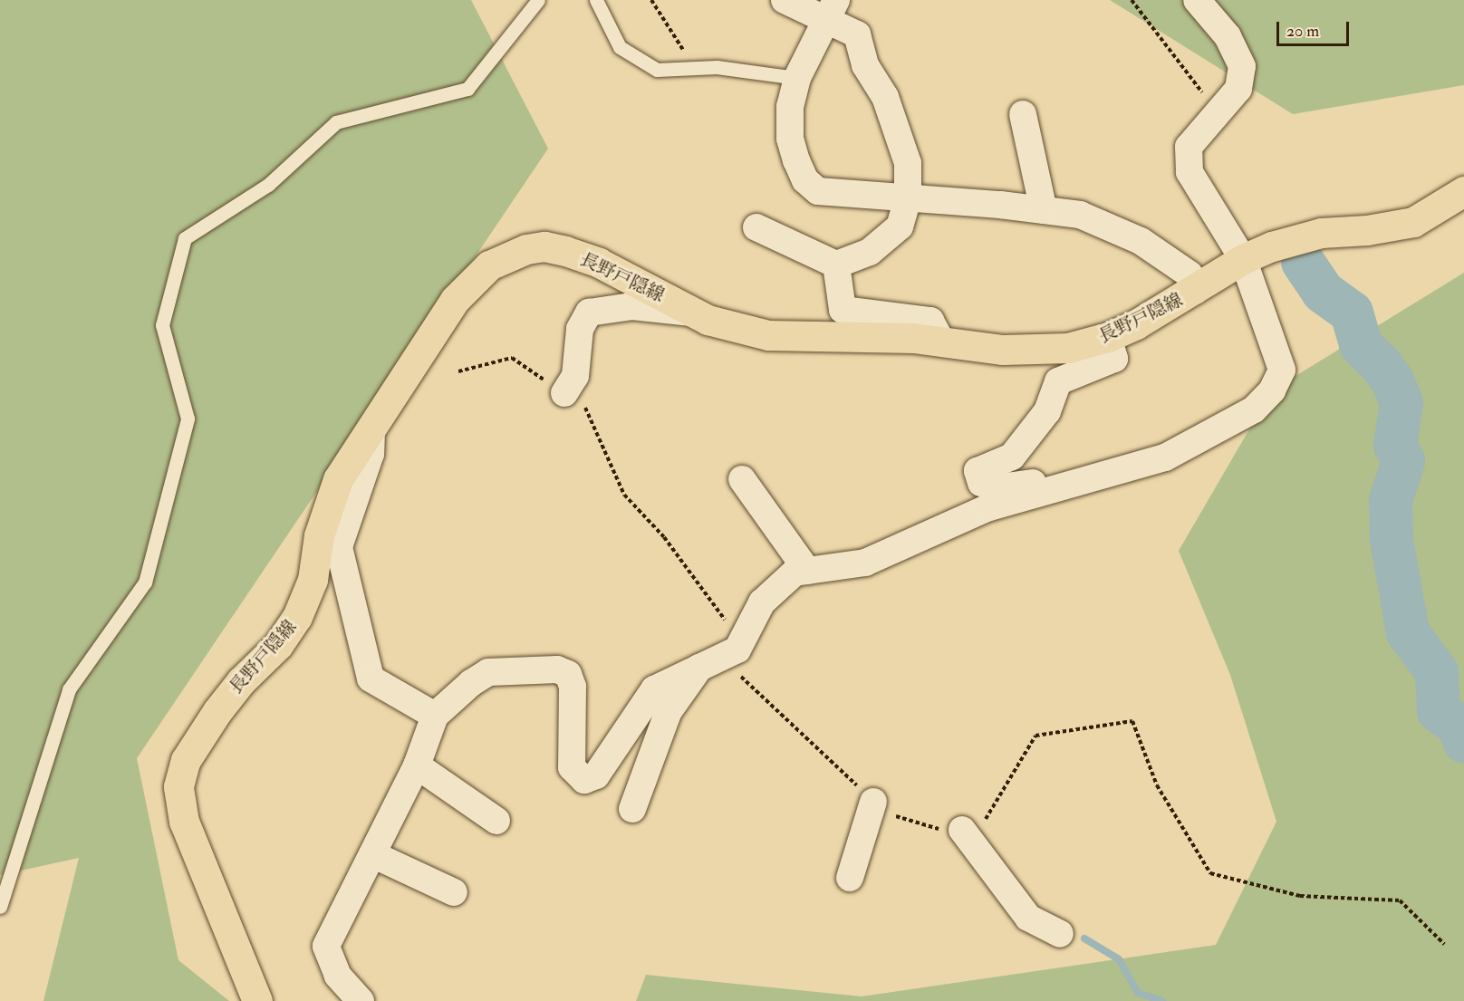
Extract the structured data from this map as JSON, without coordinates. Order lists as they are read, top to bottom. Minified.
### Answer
{"streets":{"main road":["長野戸隠線"]},"scale_bar":"20 m"}
